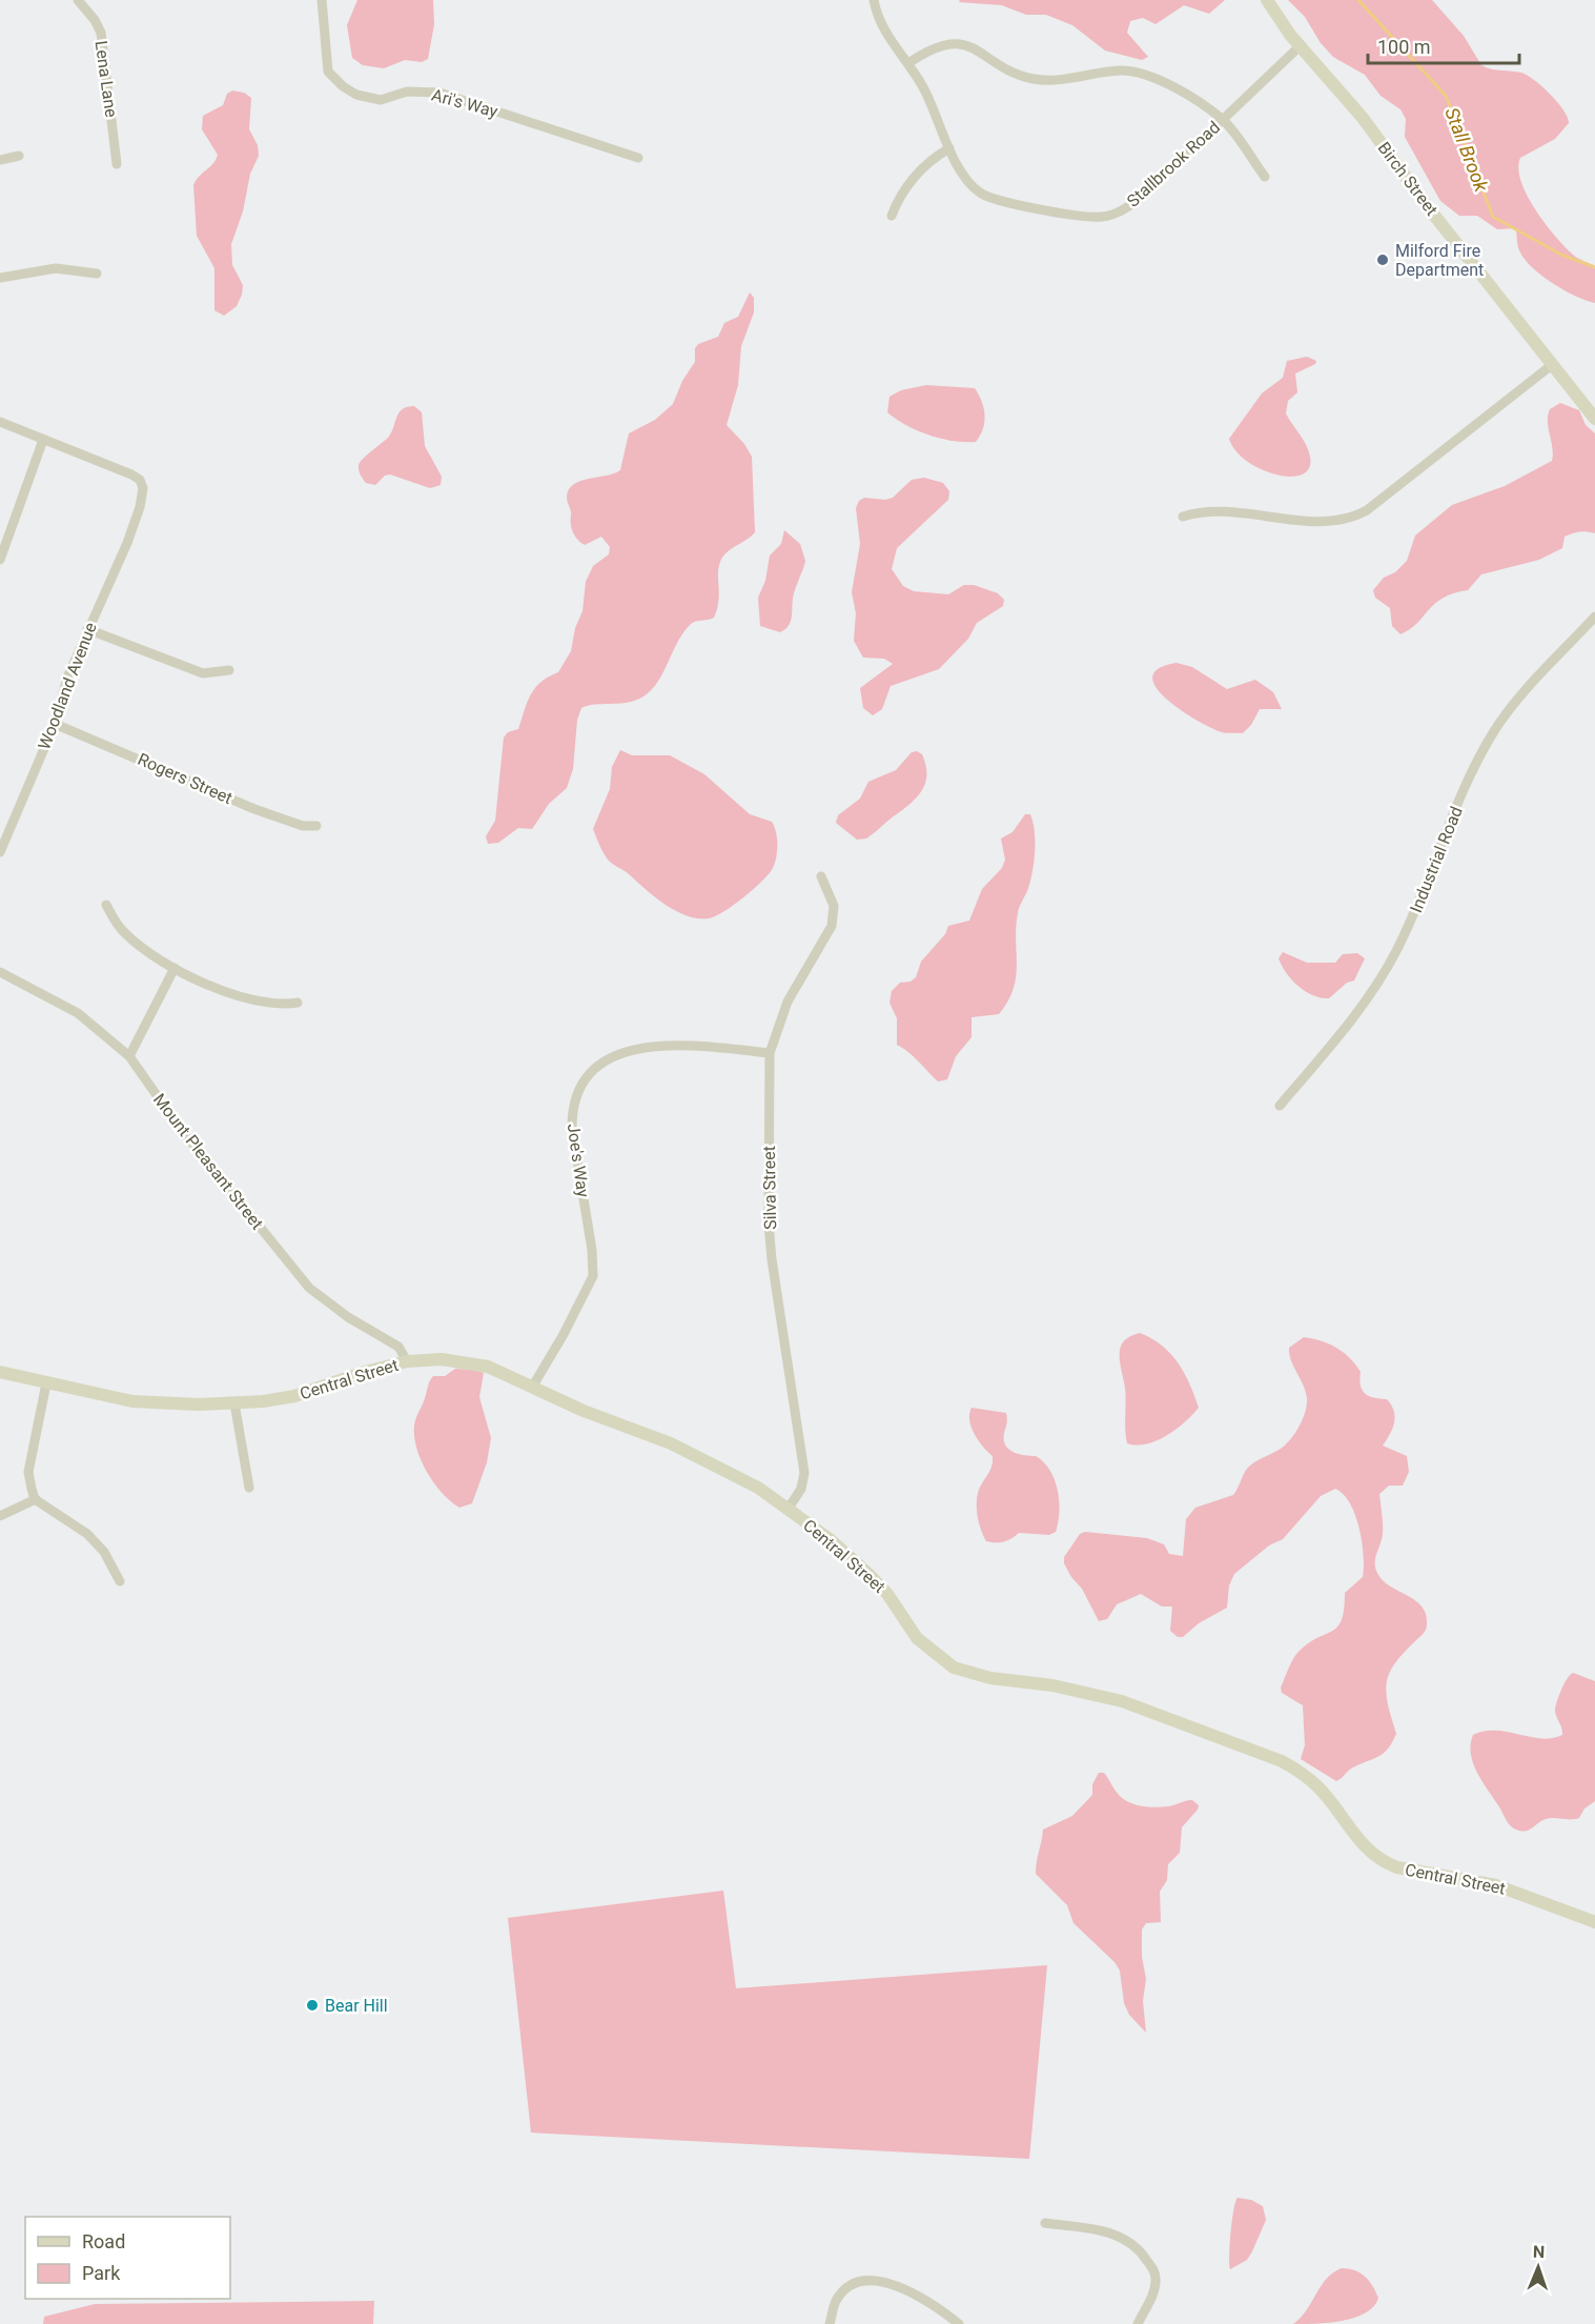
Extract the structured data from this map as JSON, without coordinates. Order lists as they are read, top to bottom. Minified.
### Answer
{"streets":{"street":["Lena Lane","Ari's Way","Stallbrook Road","Birch Street","Woodland Avenue","Rogers Street","Industrial Road","Joe's Way","Mount Pleasant Street","Silva Street","Central Street"]},"crossings":[["Stallbrook Road","Birch Street"],["Woodland Avenue","Rogers Street"],["Joe's Way","Silva Street"],["Joe's Way","Central Street"],["Mount Pleasant Street","Central Street"],["Silva Street","Central Street"]],"water":["Stall Brook"],"places":["Milford Fire Department","Bear Hill"],"legend":["Road","Park"],"scale_bar":"100 m","north":"top"}
